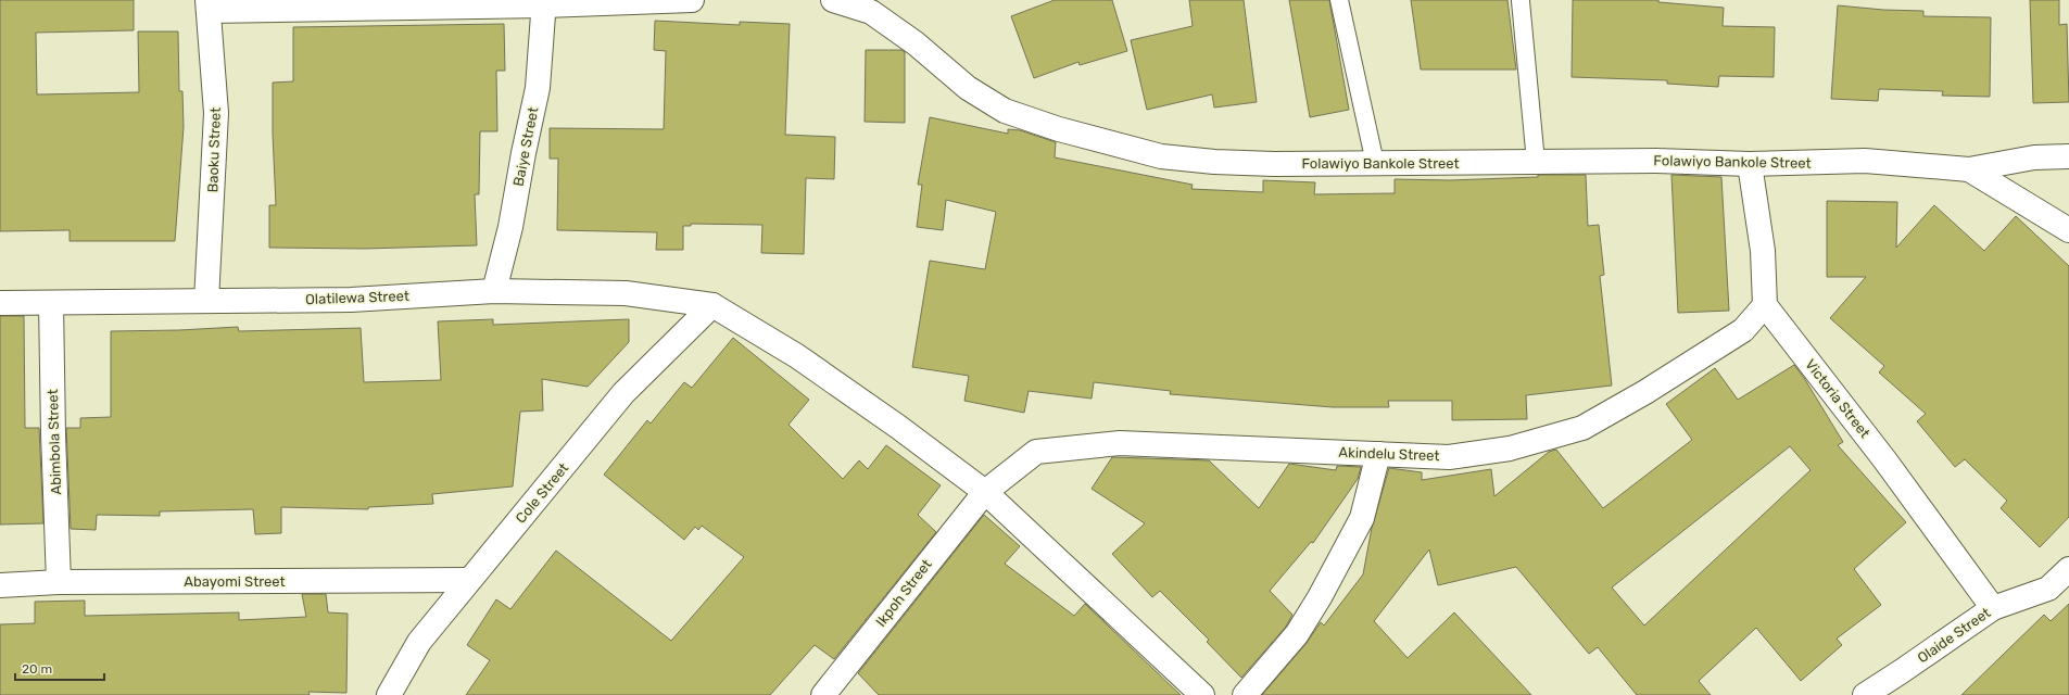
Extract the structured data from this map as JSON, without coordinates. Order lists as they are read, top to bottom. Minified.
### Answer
{"streets":{"street":["Baiye Street","Baoku Street","Folawiyo Bankole Street","Olatilewa Street","Victoria Street","Abimbola Street","Akindelu Street","Cole Street","Abayomi Street","Ikpoh Street","Olaide Street"]},"crossings":[["Baiye Street","Olatilewa Street"],["Baoku Street","Olatilewa Street"],["Olatilewa Street","Abimbola Street"],["Olatilewa Street","Cole Street"],["Victoria Street","Akindelu Street"],["Victoria Street","Olaide Street"],["Abimbola Street","Abayomi Street"],["Akindelu Street","Ikpoh Street"],["Cole Street","Abayomi Street"]],"scale_bar":"20 m"}
